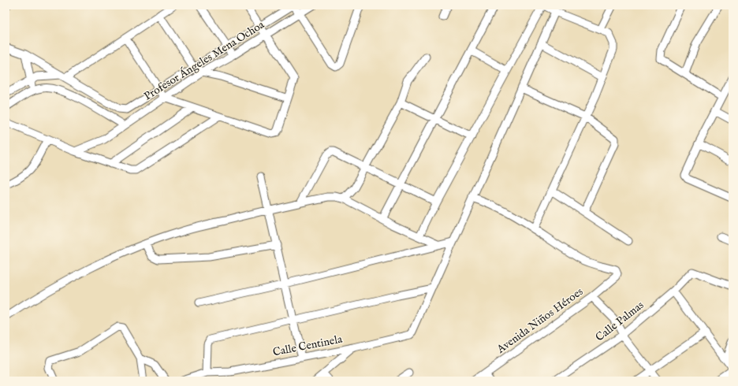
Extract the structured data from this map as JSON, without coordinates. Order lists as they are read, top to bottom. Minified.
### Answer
{"streets":{"street":["Profesor Ángeles Mena Ochoa","Avenida Niños Héroes","Calle Palmas","Calle Centinela"]}}
